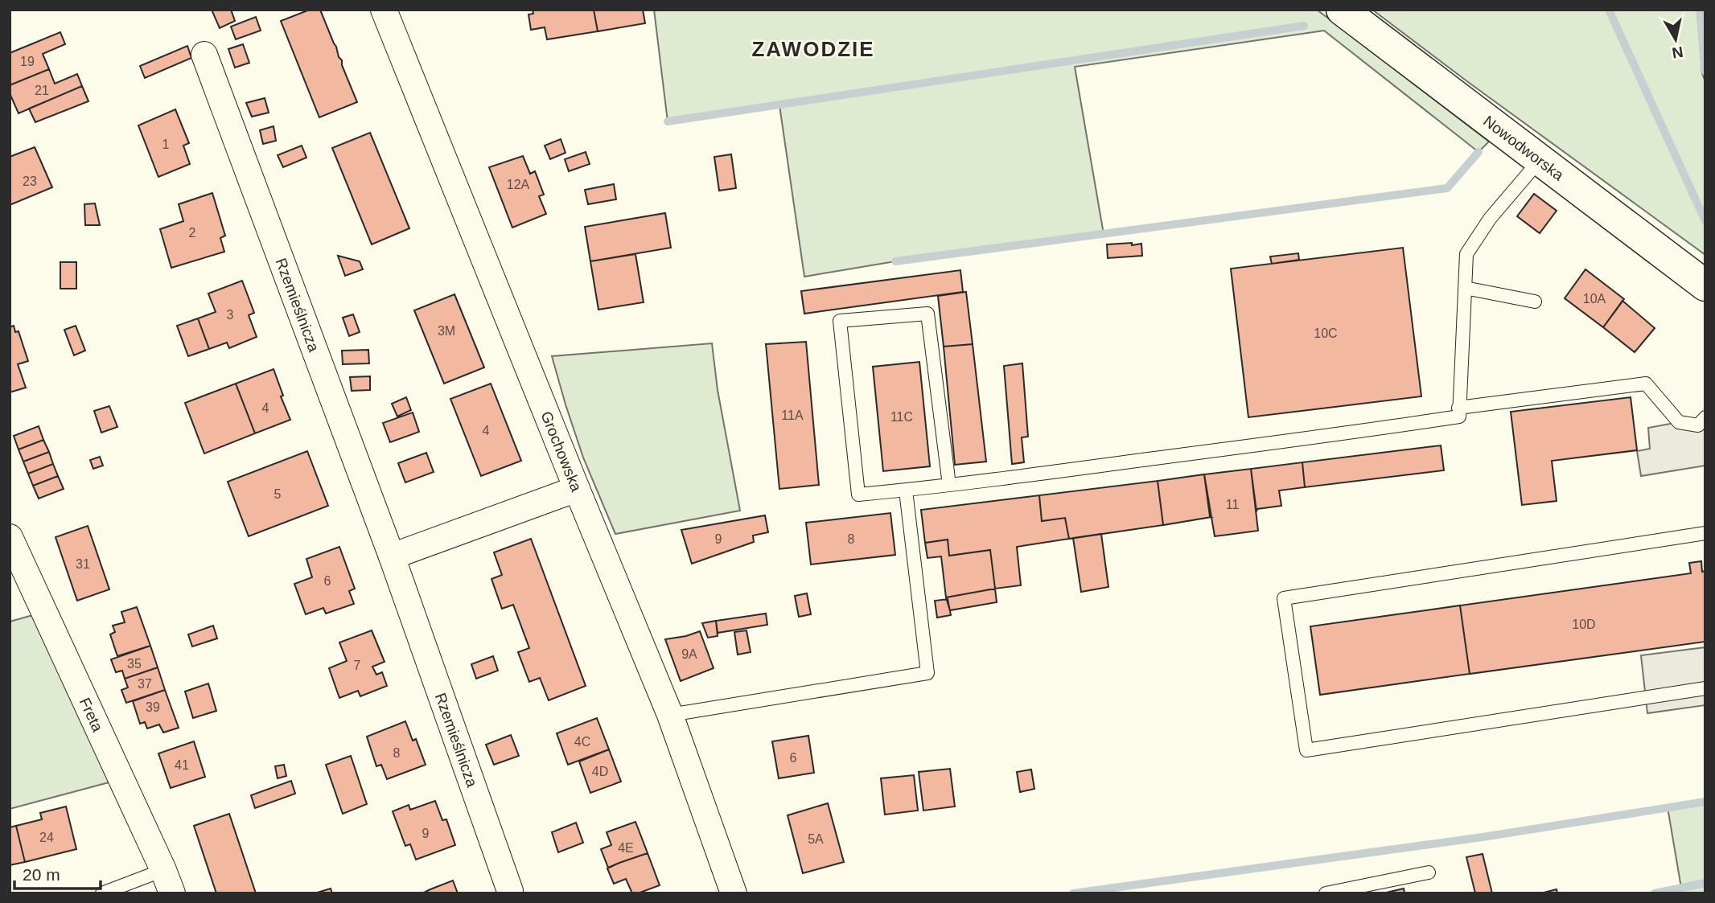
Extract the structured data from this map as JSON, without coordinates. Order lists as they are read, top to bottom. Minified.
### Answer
{"streets":{"street":["Nowodworska","Rzemieślnicza","Grochowska","Freta"]},"districts":["ZAWODZIE"],"house_numbers":["19","21","1","23","12A","2","10A","3","3M","10C","4","11A","11C","4","5","11","9","8","31","6","10D","9A","35","7","37","39","4C","8","6","41","4D","9","24","5A","4E"],"scale_bar":"20 m","north":"bottom"}
